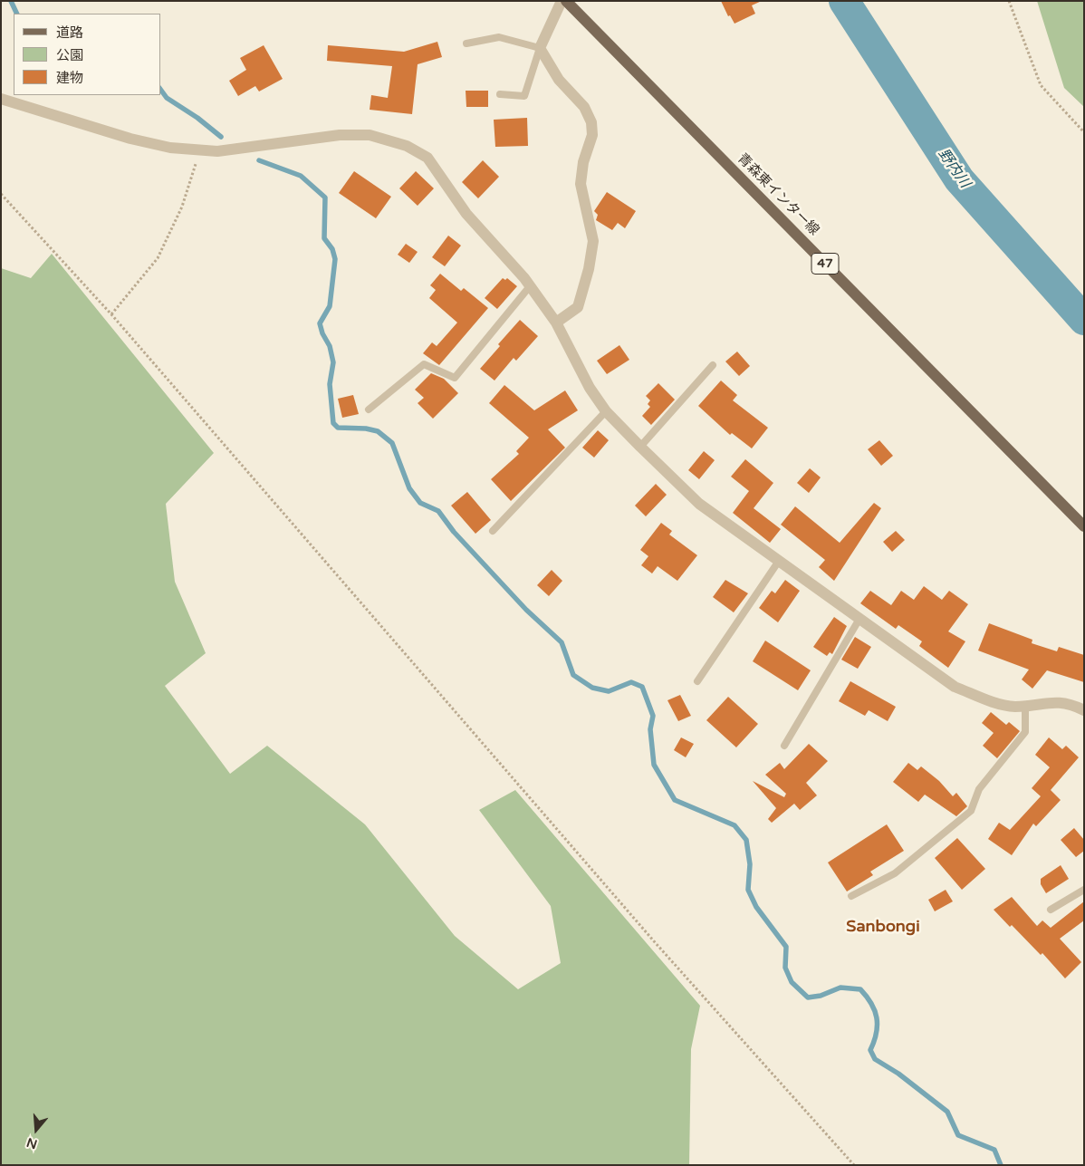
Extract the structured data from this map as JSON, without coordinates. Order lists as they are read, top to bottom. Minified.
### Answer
{"streets":{"main road":["青森東インター線","47"]},"districts":["Sanbongi"],"water":["野内川"],"legend":["道路","公園","建物"],"north":"bottom"}
